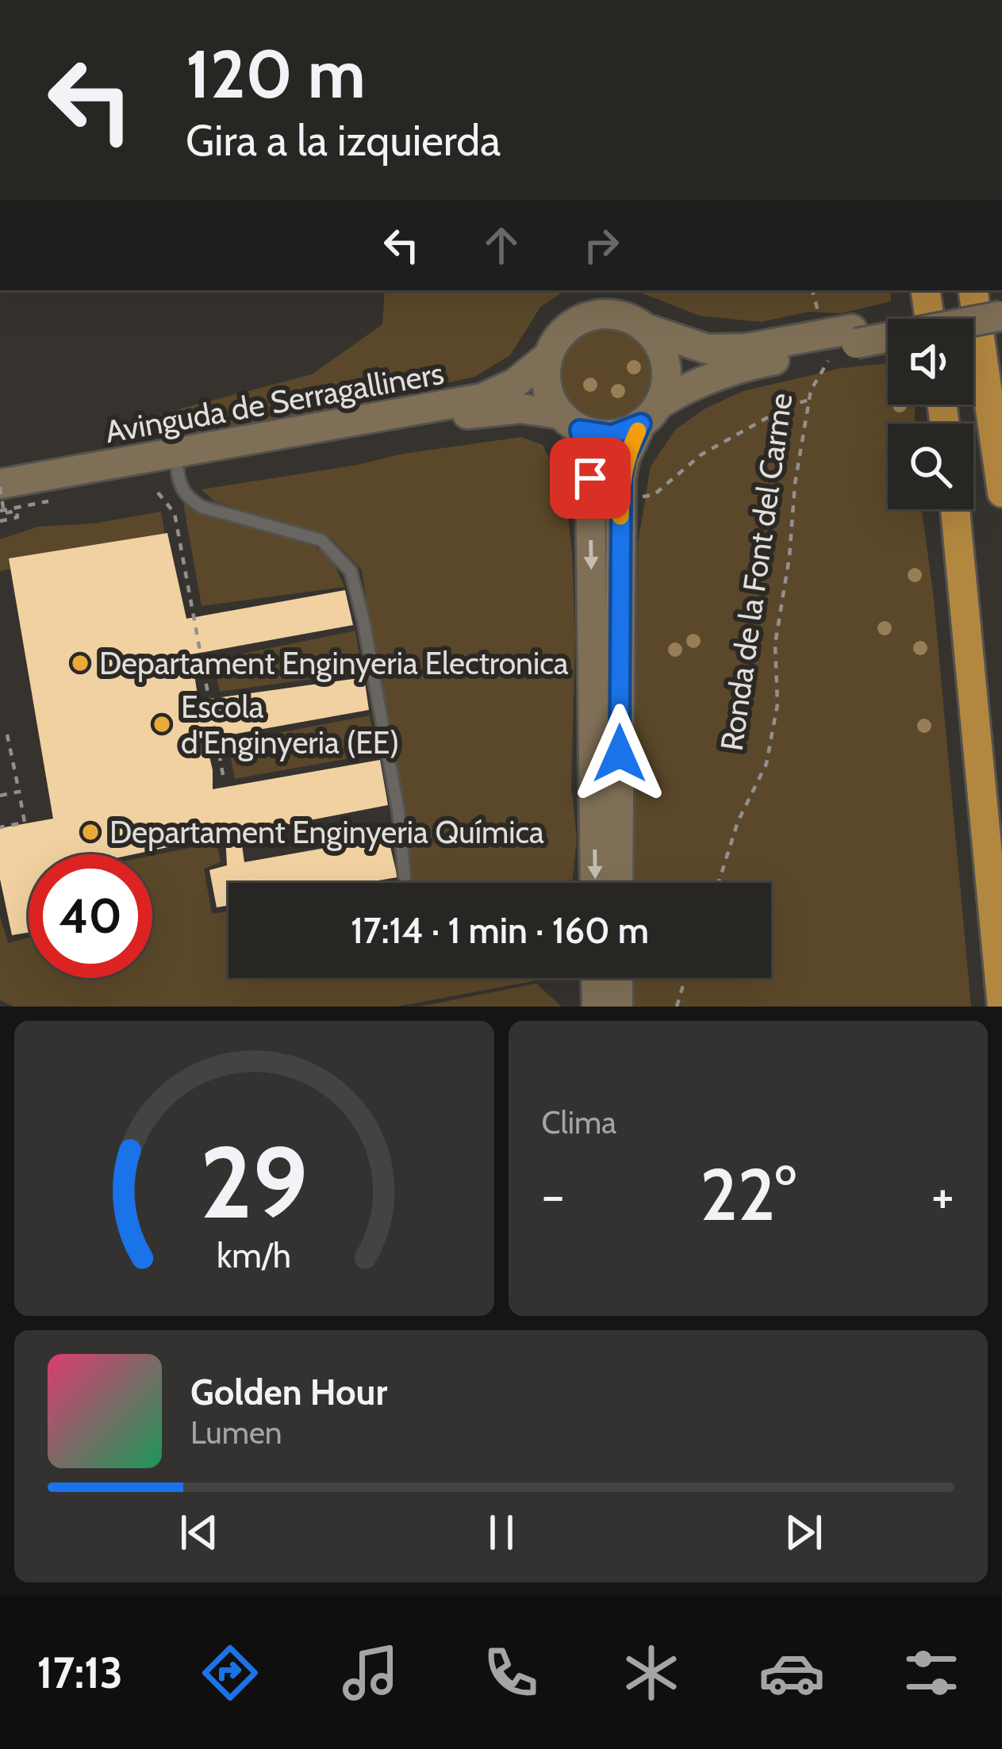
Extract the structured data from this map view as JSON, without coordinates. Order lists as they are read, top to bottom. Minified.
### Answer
{"streets":{"street":["Avinguda de Serragalliners"],"path":["Ronda de la Font del Carme"]},"places":["Departament Enginyeria Electronica","Escola d'Enginyeria (EE)","Departament Enginyeria Química"],"page":{"turn":["120 m","Gira a la izquierda"],"limit":"40","trip":"17:14 · 1 min · 160 m","tile":"Clima","heat":["−","22°","+"],"song":["Golden Hour","Lumen"],"tabs":"17:13","gauge":["29","km/h"]}}
